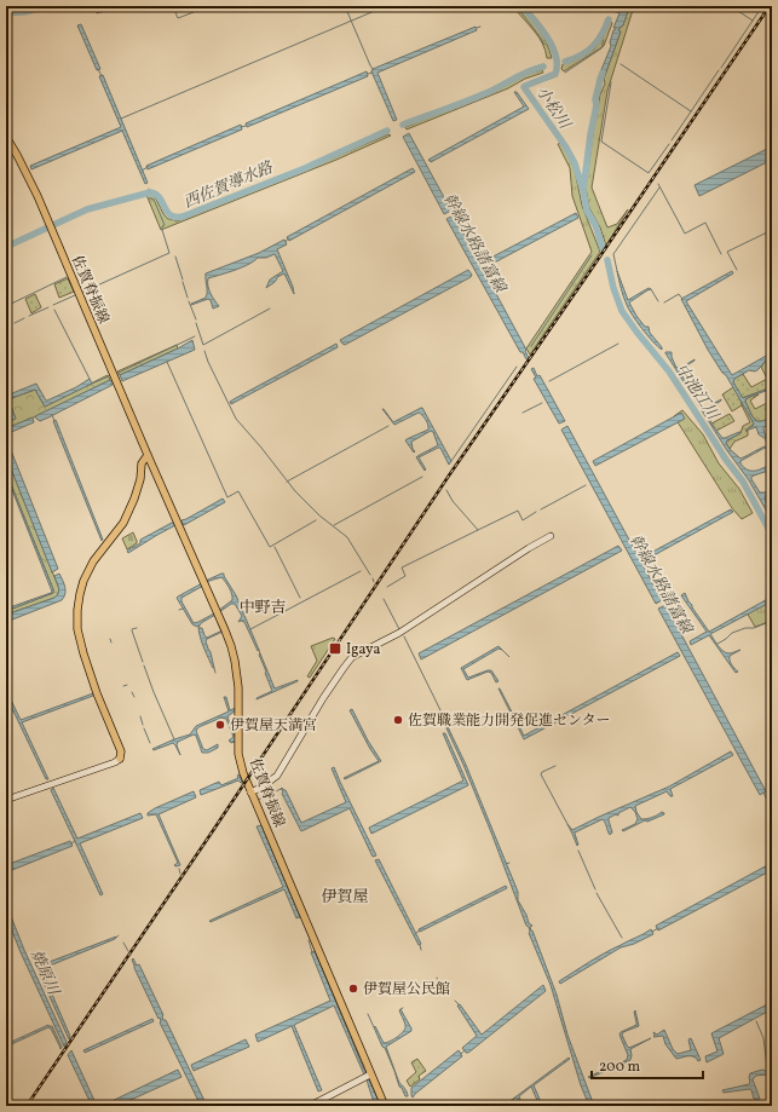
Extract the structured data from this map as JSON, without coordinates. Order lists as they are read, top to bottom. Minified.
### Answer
{"streets":{"main road":["佐賀脊振線"]},"districts":["中野吉","伊賀屋"],"water":["小松川","西佐賀導水路","幹線水路諸富線","中池江川","焼原川"],"places":{"transit":["Igaya"],"other":["佐賀職業能力開発促進センター","伊賀屋天満宮","伊賀屋公民館"]},"scale_bar":"200 m"}
